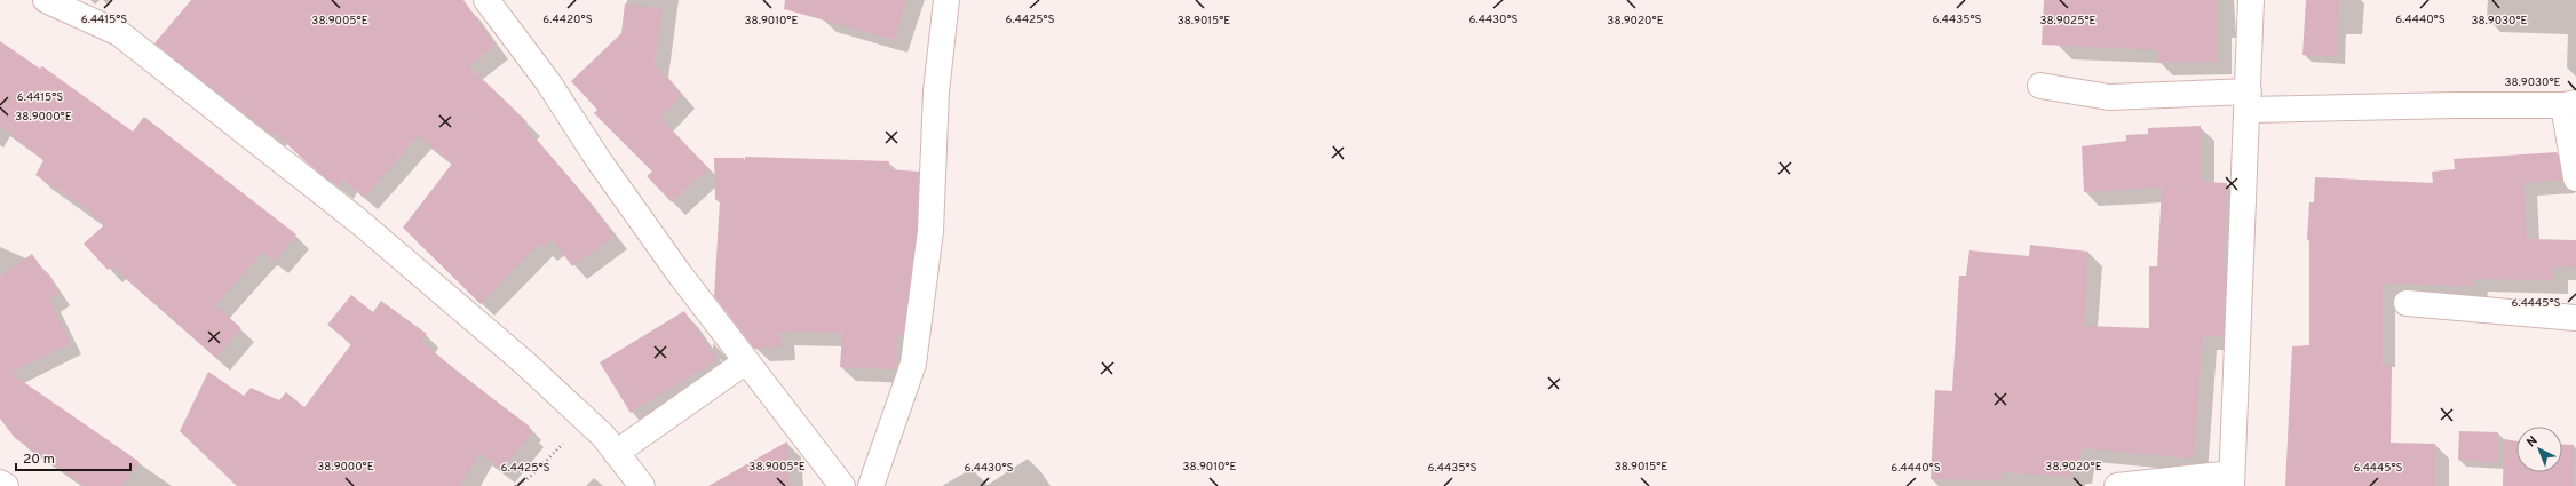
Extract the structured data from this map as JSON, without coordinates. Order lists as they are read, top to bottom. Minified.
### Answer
{"scale_bar":"20 m","north":"top left","coordinates":["6.4415°S","6.4420°S","6.4425°S","6.4430°S","6.4435°S","6.4440°S","38.9030°E","38.9015°E","38.9025°E","38.9005°E","38.9010°E","38.9020°E","38.9000°E","6.4445°S"]}
